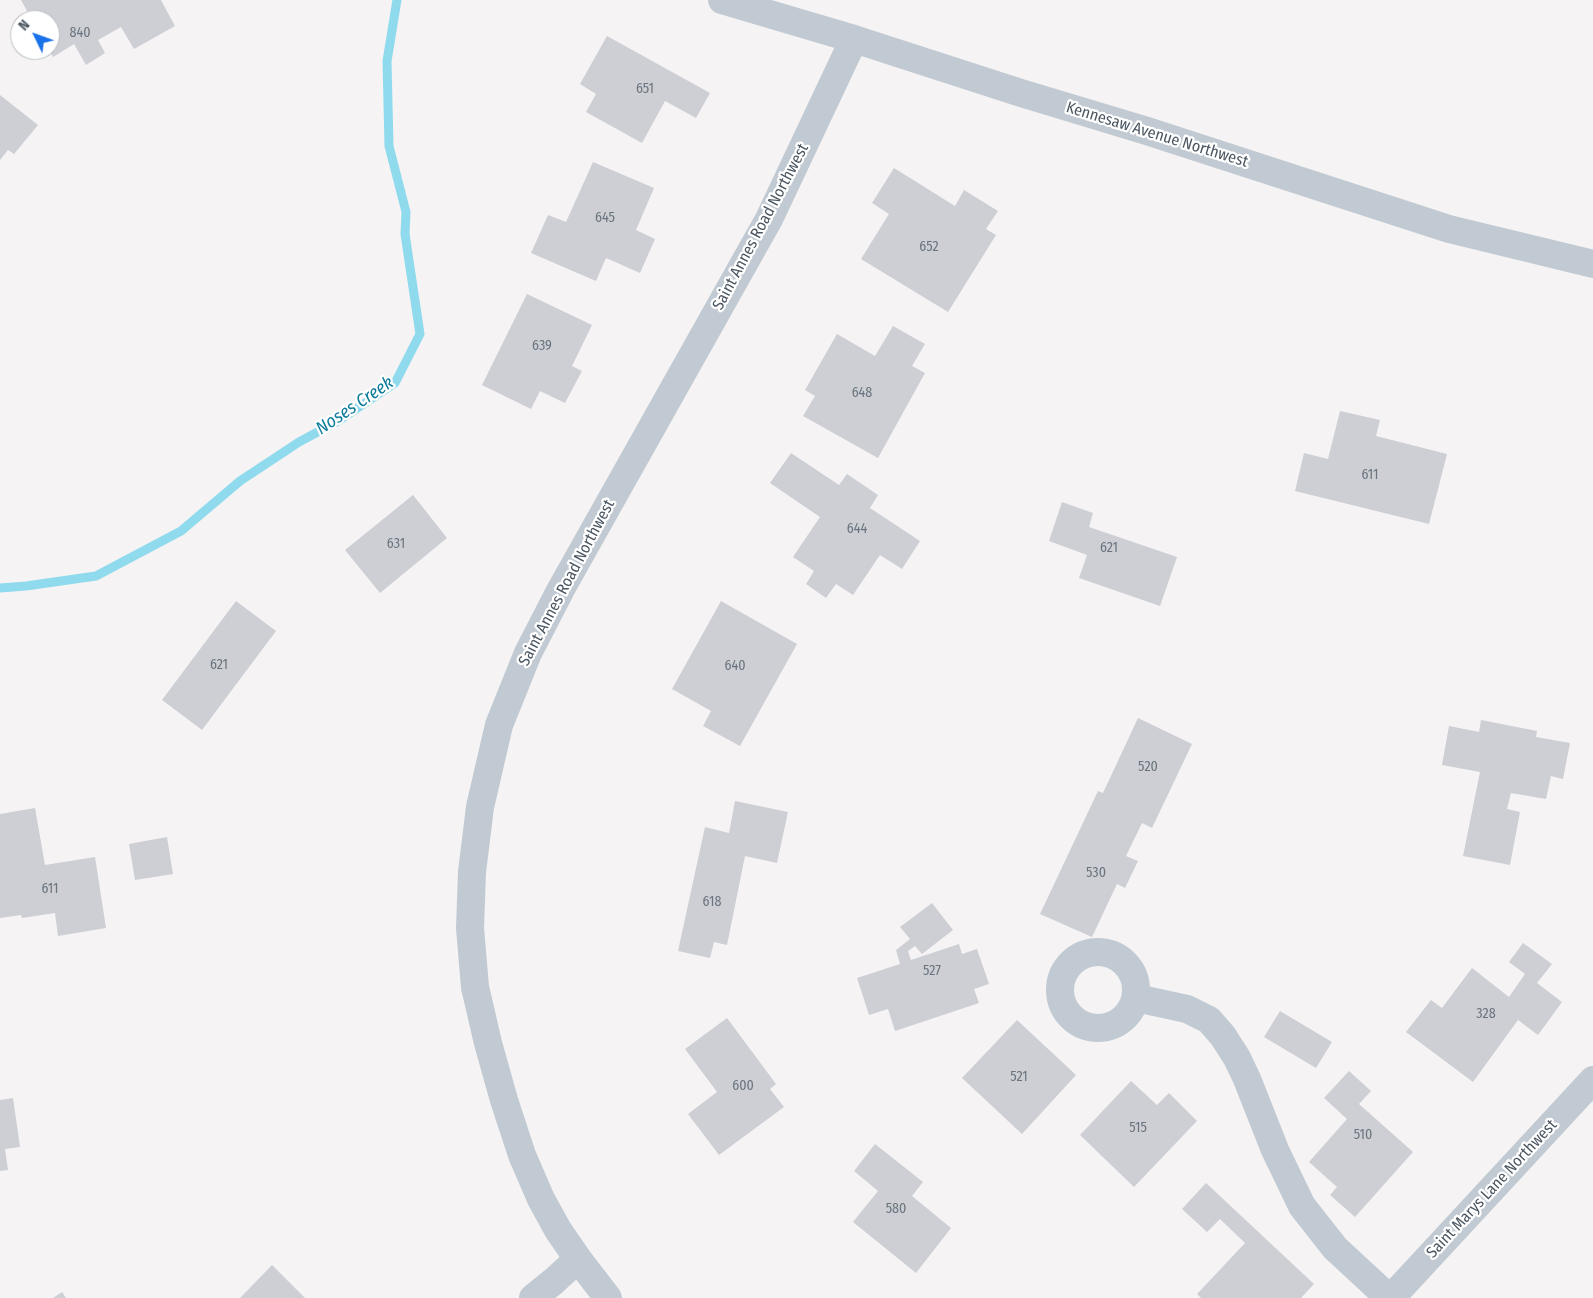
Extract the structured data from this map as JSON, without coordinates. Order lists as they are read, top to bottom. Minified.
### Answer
{"streets":{"street":["Kennesaw Avenue Northwest","Saint Annes Road Northwest","Saint Marys Lane Northwest"]},"crossings":[["Kennesaw Avenue Northwest","Saint Annes Road Northwest"]],"water":["Noses Creek"],"house_numbers":["840","651","645","652","639","648","611","644","631","621","621","640","520","530","611","618","527","328","521","600","515","510","580"],"north":"top left"}
